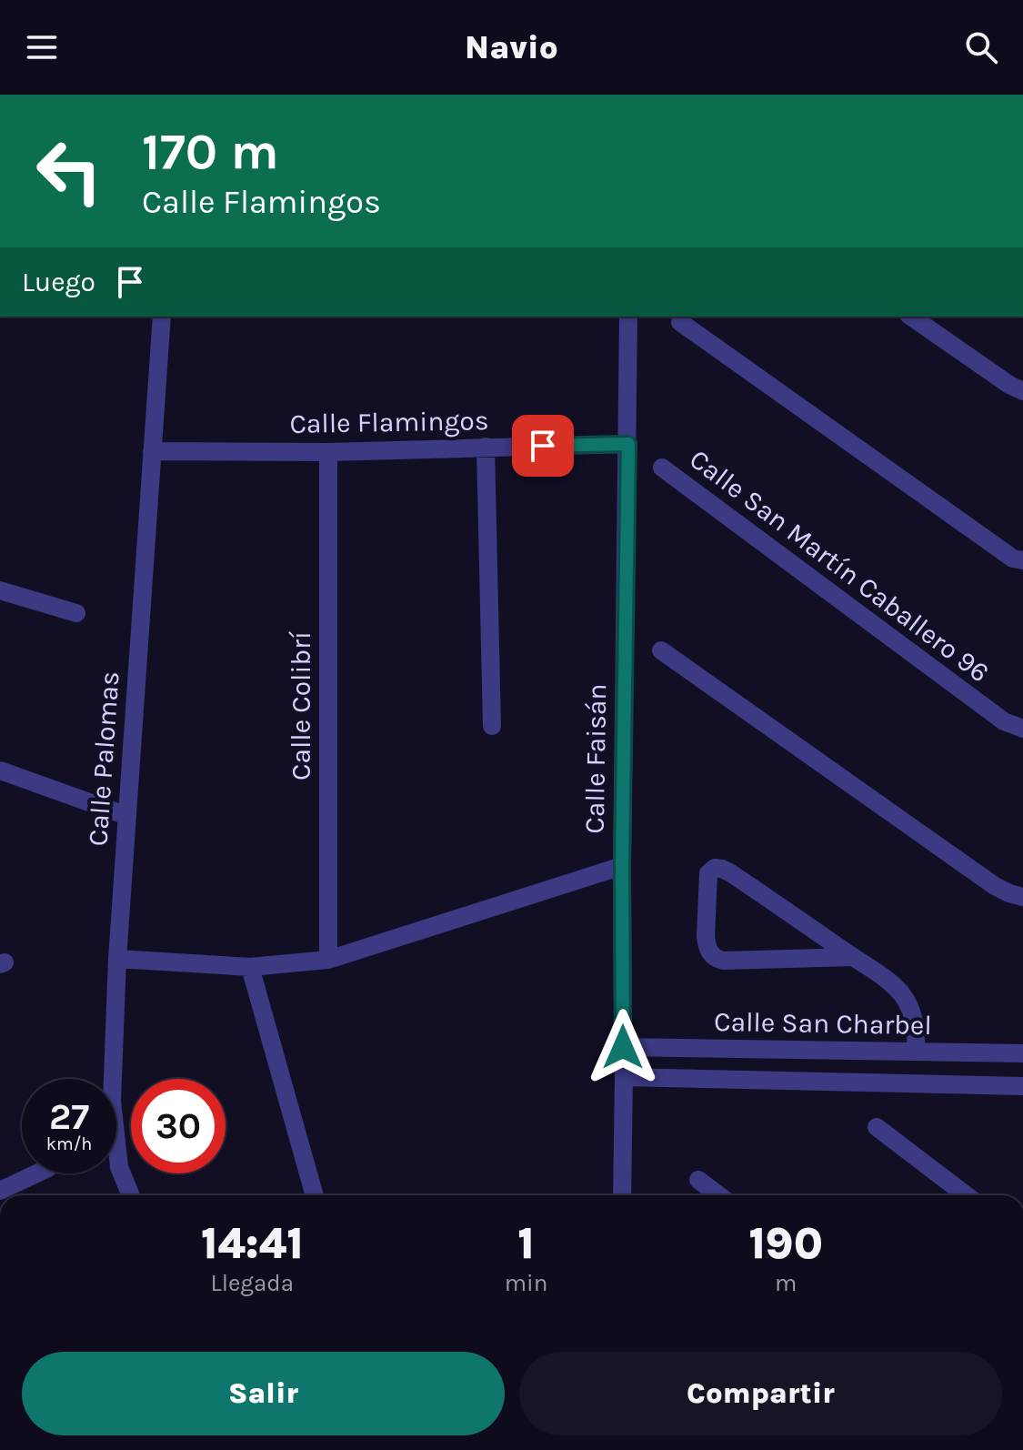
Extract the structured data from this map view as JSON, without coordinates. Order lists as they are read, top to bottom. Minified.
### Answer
{"streets":{"street":["Calle Flamingos","Calle San Martín Caballero 96","Calle Colibrí","Calle Palomas","Calle Faisán","Calle San Charbel"]},"crossings":[["Calle Flamingos","Calle Colibrí"],["Calle Flamingos","Calle Palomas"],["Calle Flamingos","Calle Faisán"],["Calle Faisán","Calle San Charbel"]],"page":{"header":"Navio","turn":["170 m","Calle Flamingos"],"then":"Luego","speed":"27 km/h","limit":"30","eta":["14:41","Llegada","1","min","190","m"],"buttons":["Salir","Compartir"]}}
